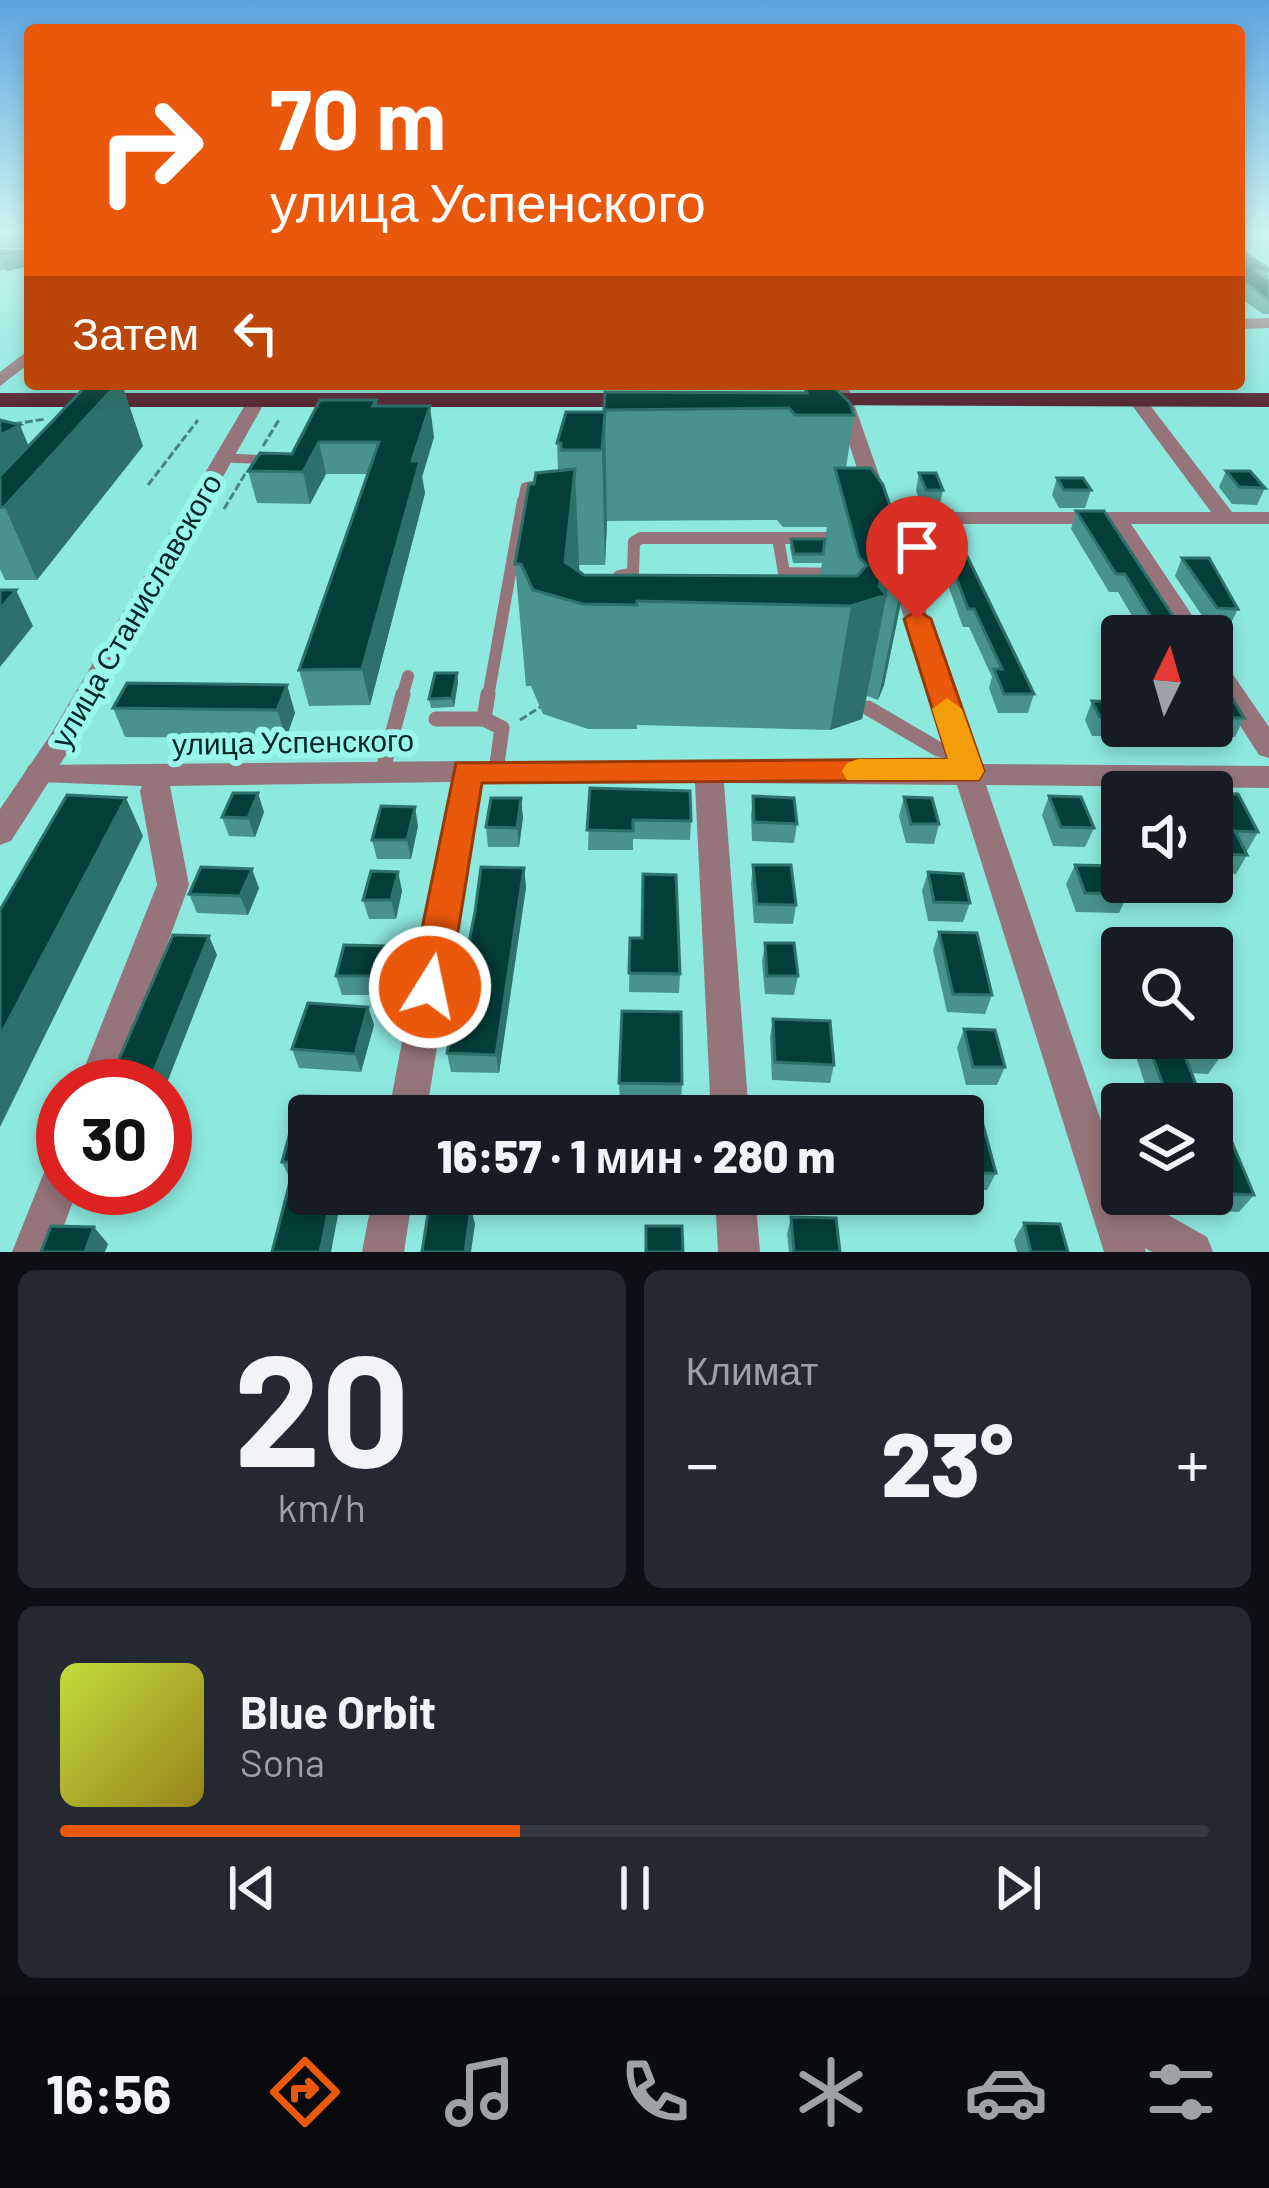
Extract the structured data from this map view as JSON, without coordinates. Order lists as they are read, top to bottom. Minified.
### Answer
{"streets":{"street":["улица Станиславского","улица Успенского"]},"crossings":[["улица Станиславского","улица Успенского"]],"north":"top","page":{"turn":["70 m","улица Успенского"],"then":"Затем","limit":"30","trip":"16:57 · 1 мин · 280 m","tile":[["20","km/h"],"Климат"],"heat":["−","23°","+"],"song":["Blue Orbit","Sona"],"tabs":"16:56"}}
